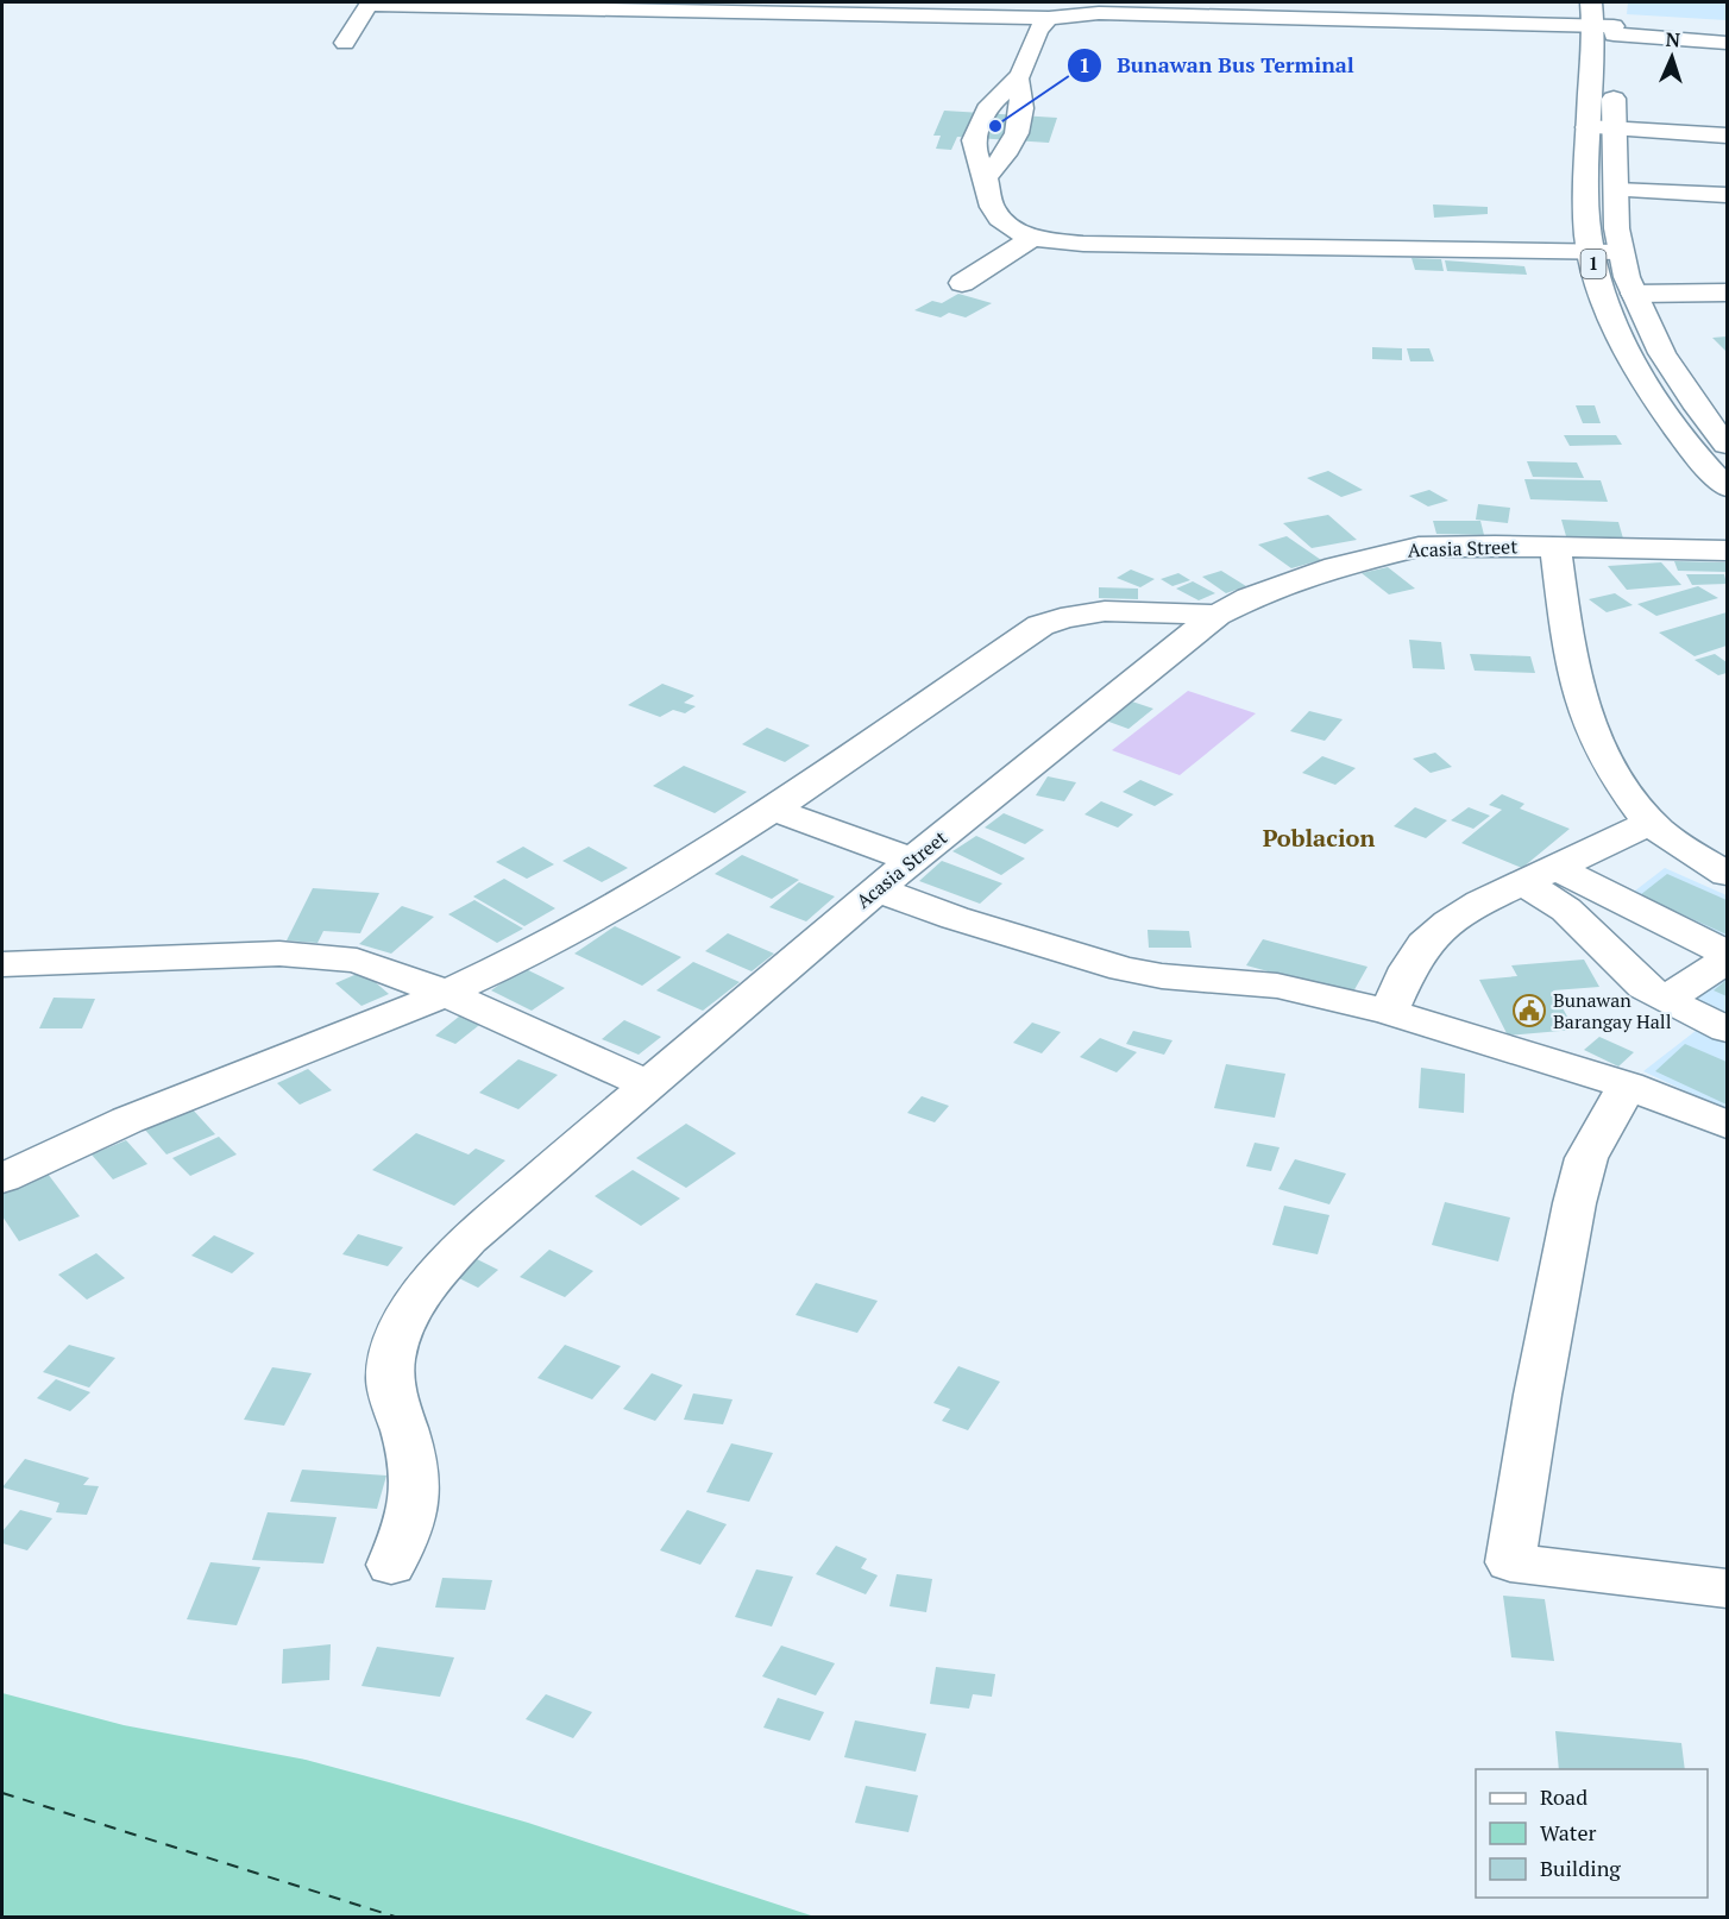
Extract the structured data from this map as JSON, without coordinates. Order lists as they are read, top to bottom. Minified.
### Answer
{"streets":{"main road":["1","Acasia Street"]},"districts":["Poblacion"],"places":{"other":["Bunawan Bus Terminal"],"public building":["Bunawan Barangay Hall"]},"legend":["Road","Water","Building"],"north":"top"}
